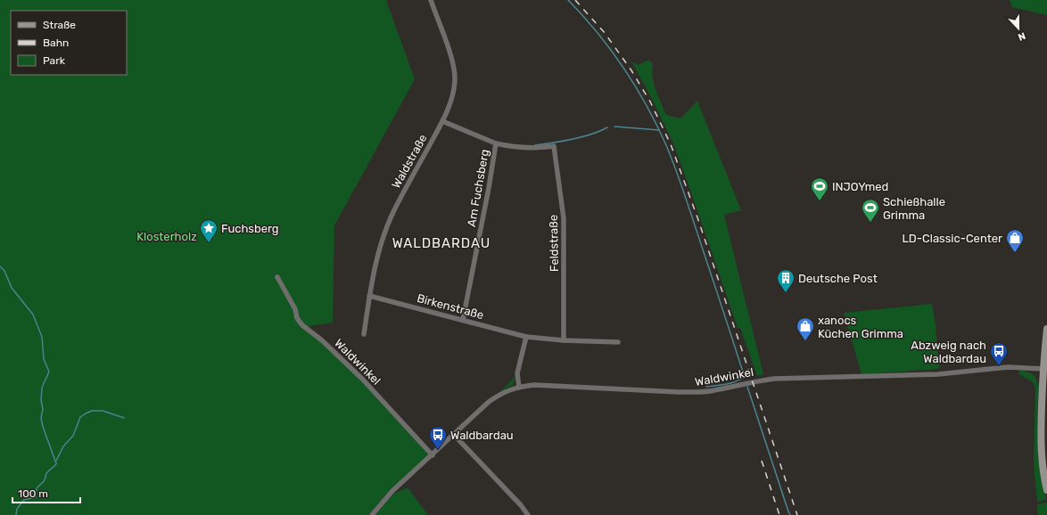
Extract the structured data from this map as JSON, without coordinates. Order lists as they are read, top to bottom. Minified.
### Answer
{"streets":{"street":["Waldstraße","Am Fuchsberg","Feldstraße","Birkenstraße","Waldwinkel"]},"crossings":[["Waldstraße","Birkenstraße"],["Am Fuchsberg","Feldstraße"],["Am Fuchsberg","Birkenstraße"],["Feldstraße","Birkenstraße"]],"districts":["WALDBARDAU"],"parks":["Klosterholz"],"places":{"sports":["INJOYmed","Schießhalle Grimma"],"place":["Fuchsberg"],"shop":["LD-Classic-Center","xanocs Küchen Grimma"],"building":["Deutsche Post"],"bus stop":["Abzweig nach Waldbardau","Waldbardau"]},"legend":["Straße","Bahn","Park"],"scale_bar":"100 m","north":"bottom"}
